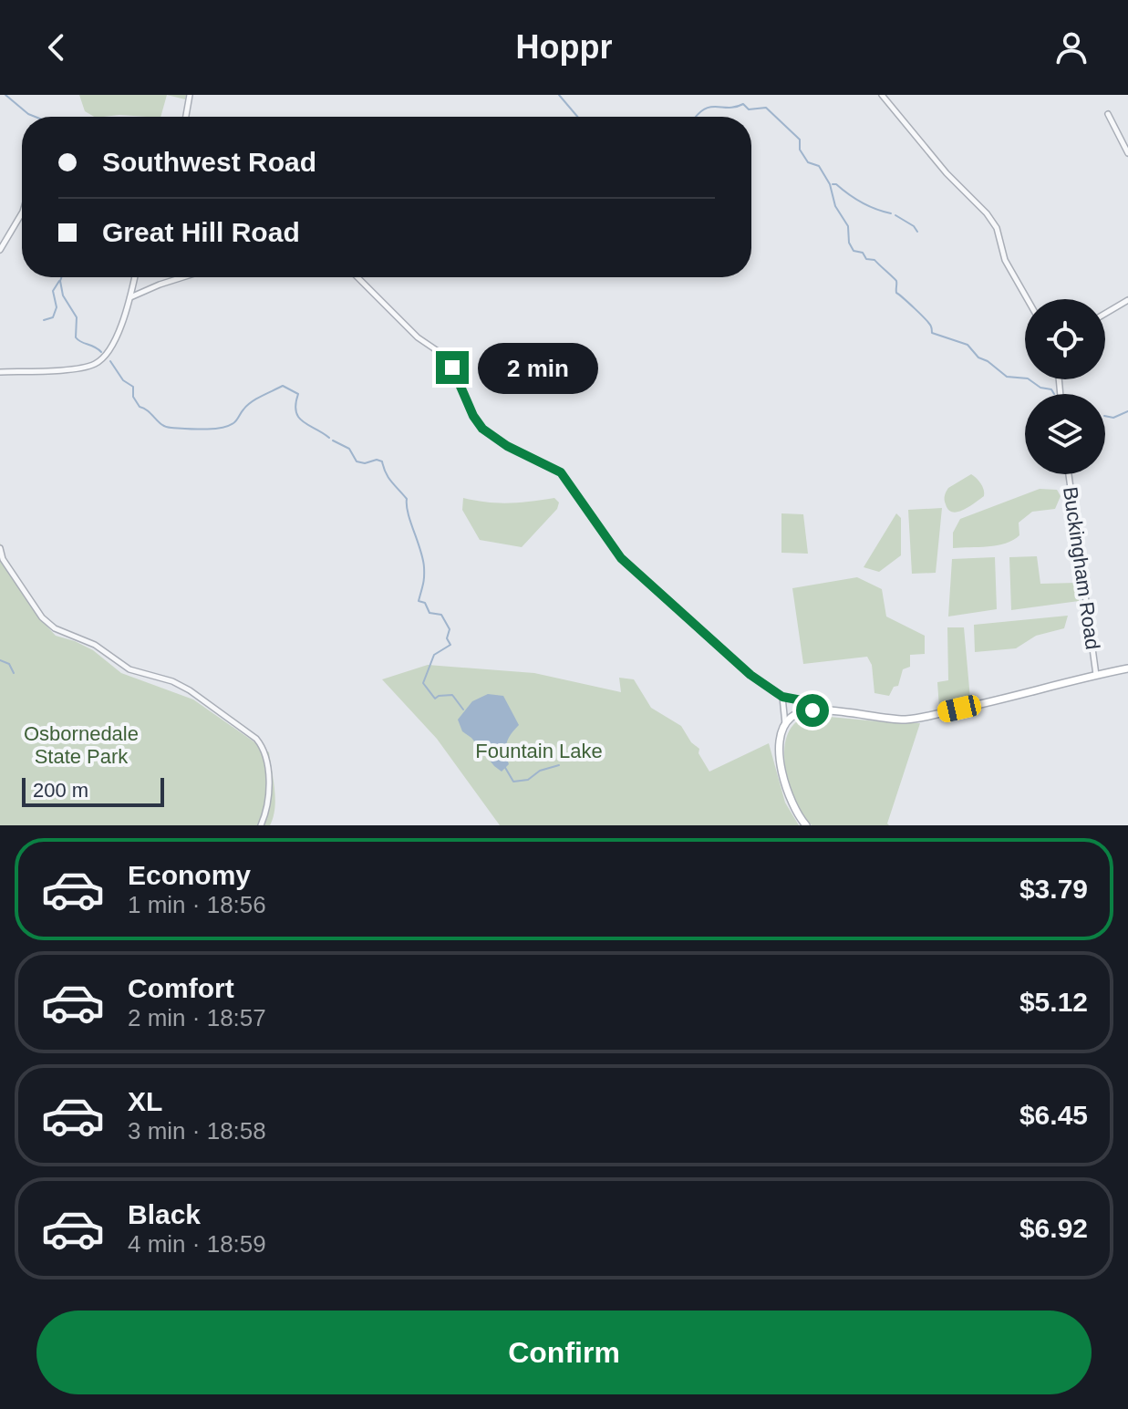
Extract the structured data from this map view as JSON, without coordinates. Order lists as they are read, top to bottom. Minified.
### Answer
{"streets":{"street":["Buckingham Road"]},"parks":["Osbornedale State Park","Fountain Lake"],"scale_bar":"200 m","page":{"header":"Hoppr","banner":["Southwest Road","Great Hill Road"],"bubble":"2 min","scale":"200 m","list":[{"name":"Economy","note":"1 min · 18:56","value":"$3.79"},{"name":"Comfort","note":"2 min · 18:57","value":"$5.12"},{"name":"XL","note":"3 min · 18:58","value":"$6.45"},{"name":"Black","note":"4 min · 18:59","value":"$6.92"}],"buttons":"Confirm"}}
